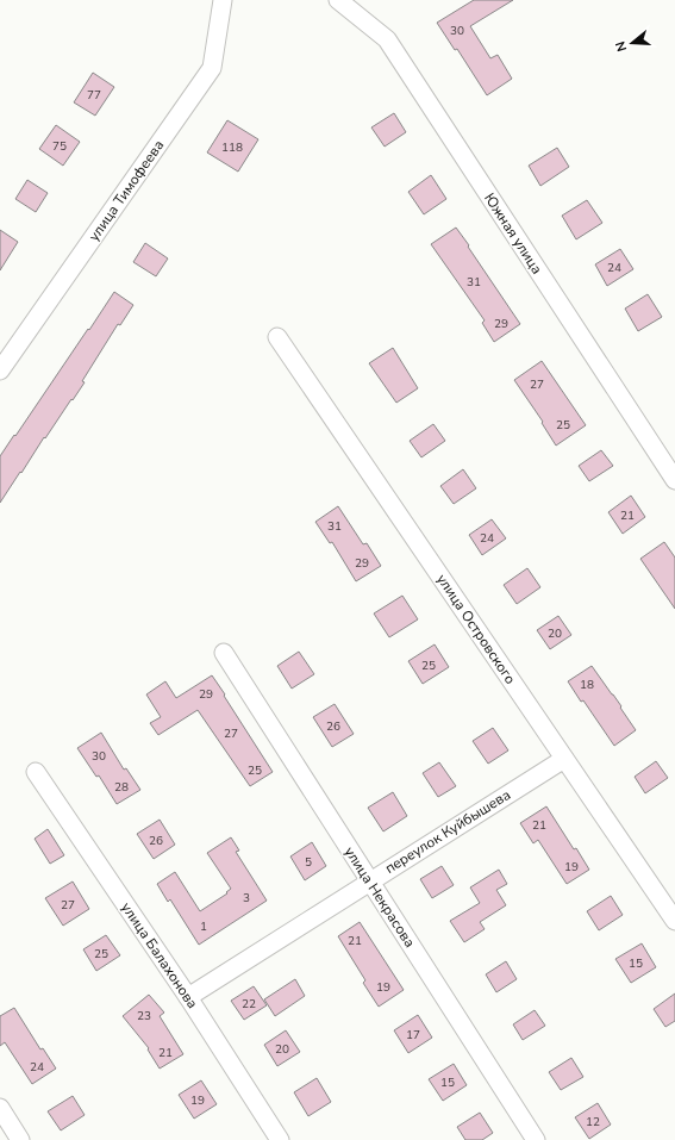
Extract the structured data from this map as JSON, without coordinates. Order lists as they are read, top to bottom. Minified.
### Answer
{"streets":{"street":["улица Тимофеева","Южная улица","улица Островского","переулок Куйбышева","улица Некрасова","улица Балахонова"]},"crossings":[["улица Островского","переулок Куйбышева"],["переулок Куйбышева","улица Некрасова"],["переулок Куйбышева","улица Балахонова"]],"house_numbers":["30","77","75","118","24","31","29","27","25","21","31","24","29","20","25","18","29","26","27","30","25","28","21","26","5","19","3","27","1","21","25","15","19","22","23","17","20","21","24","15","19","12"],"north":"left"}
